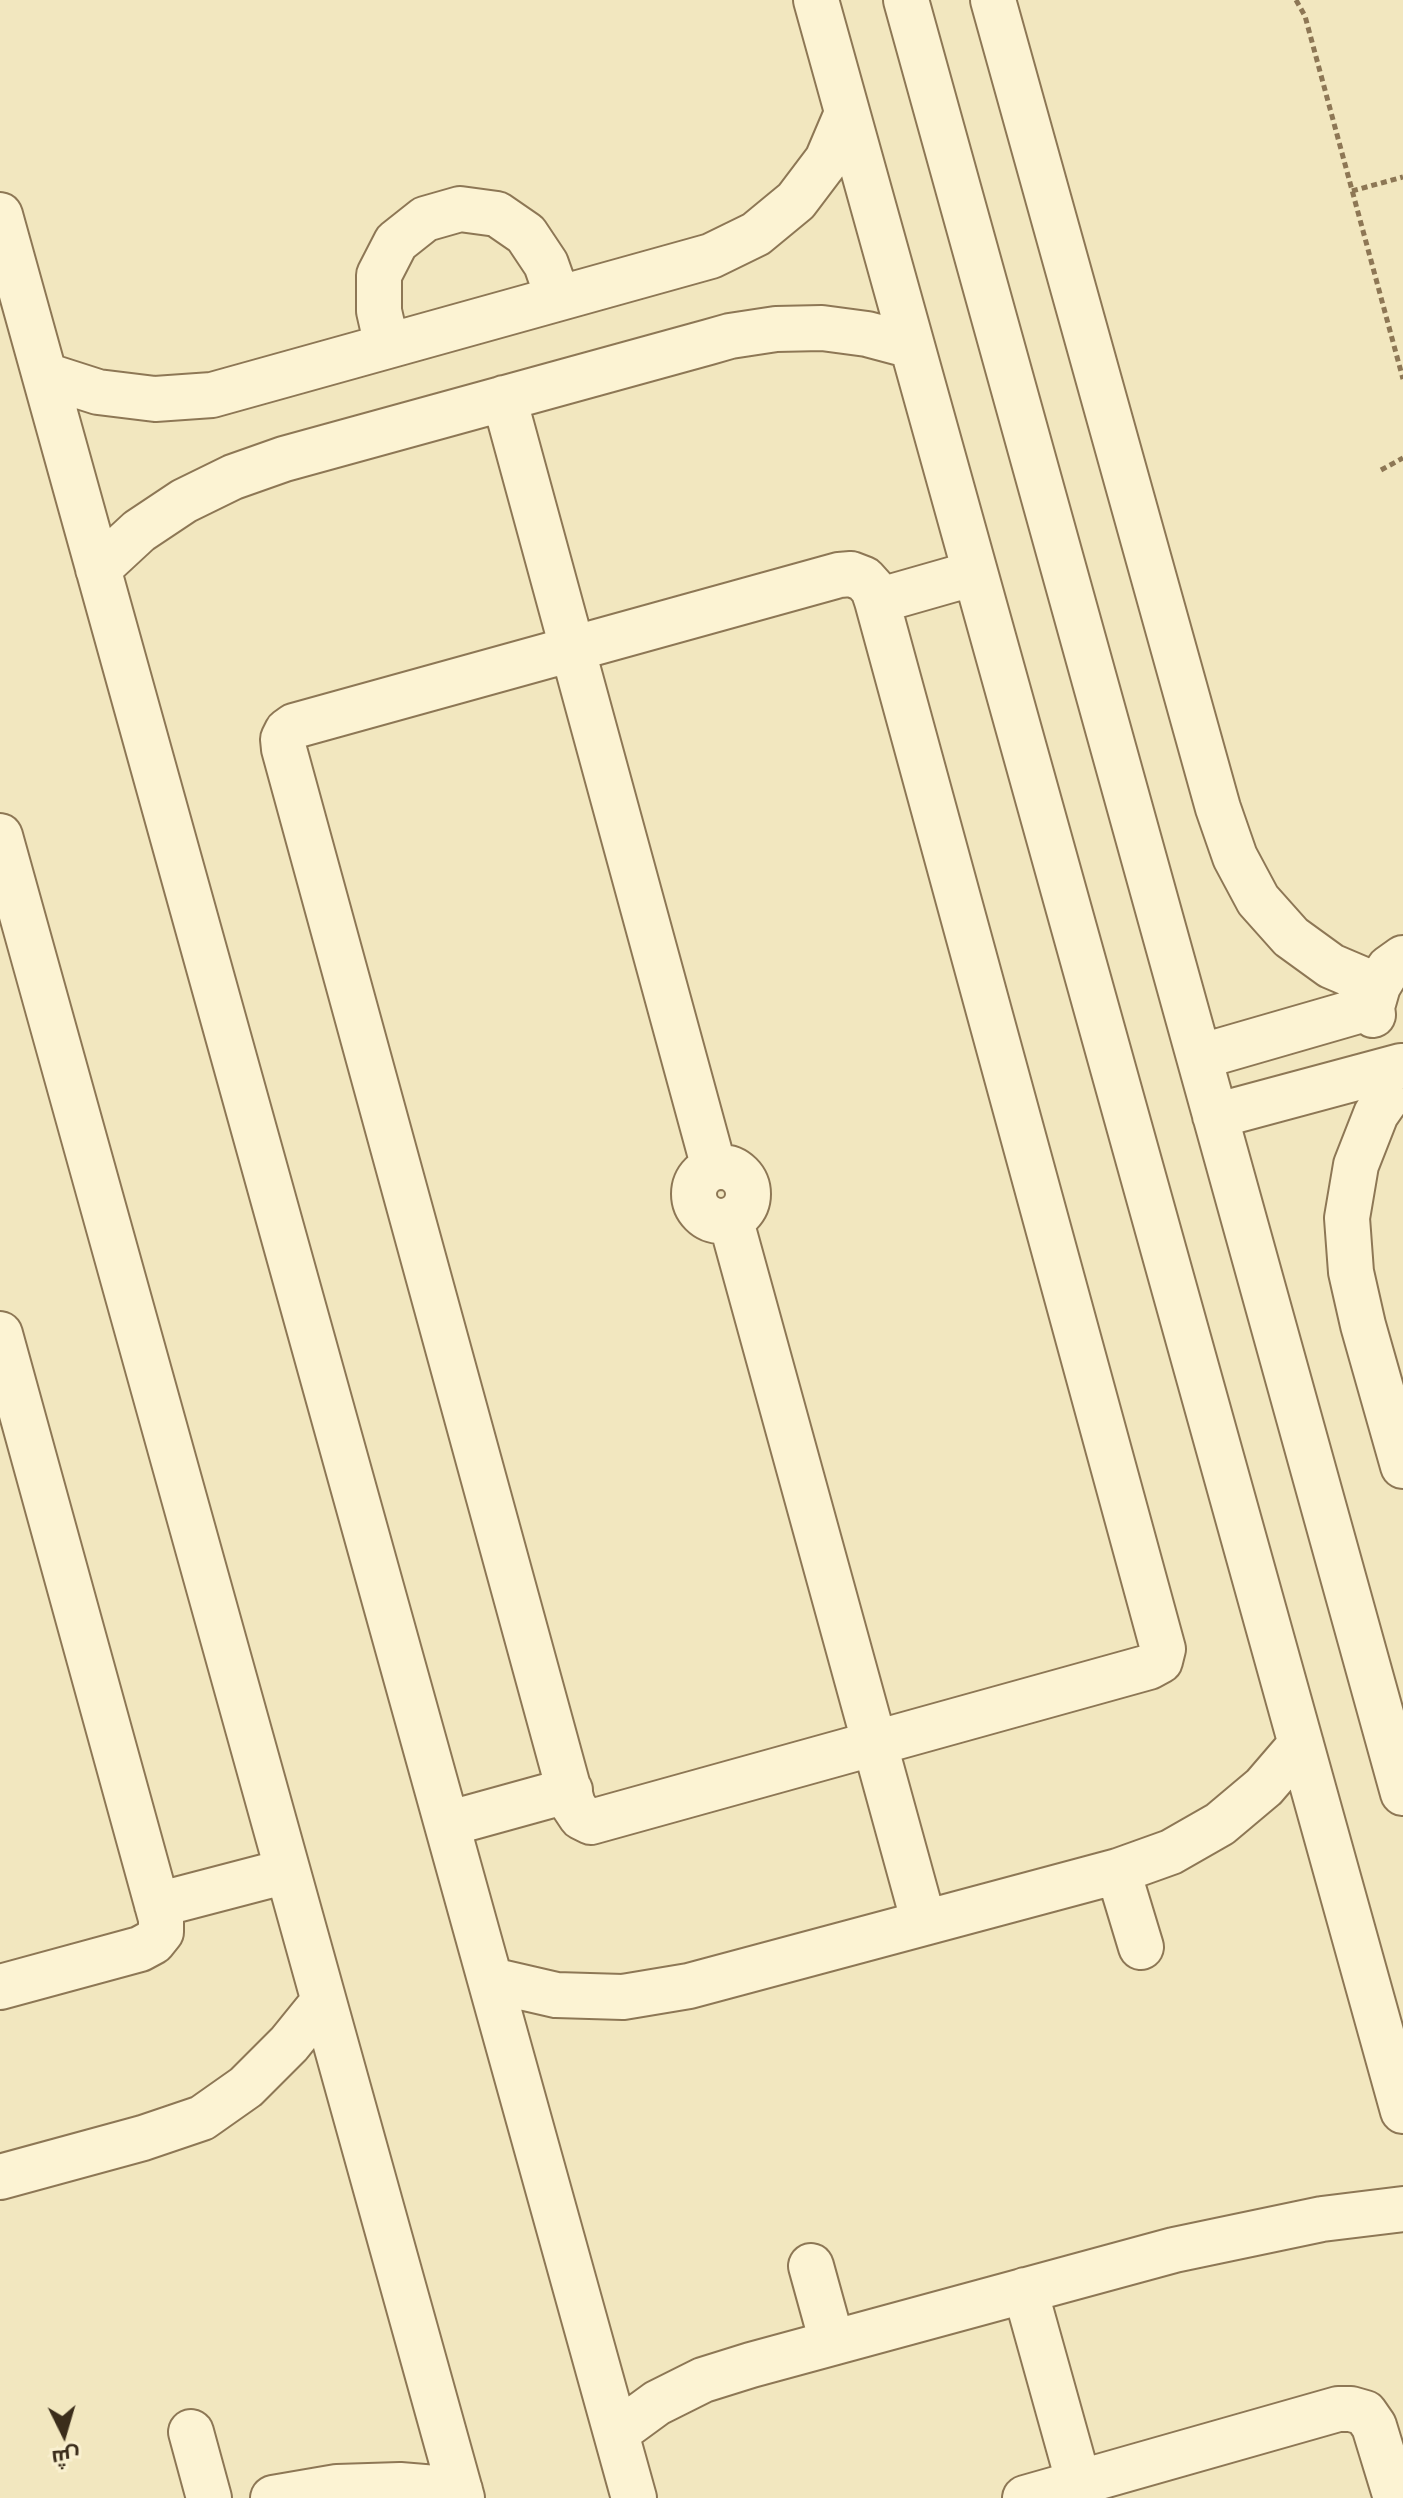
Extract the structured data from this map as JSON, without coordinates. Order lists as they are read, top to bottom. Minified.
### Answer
{"north":"bottom"}
